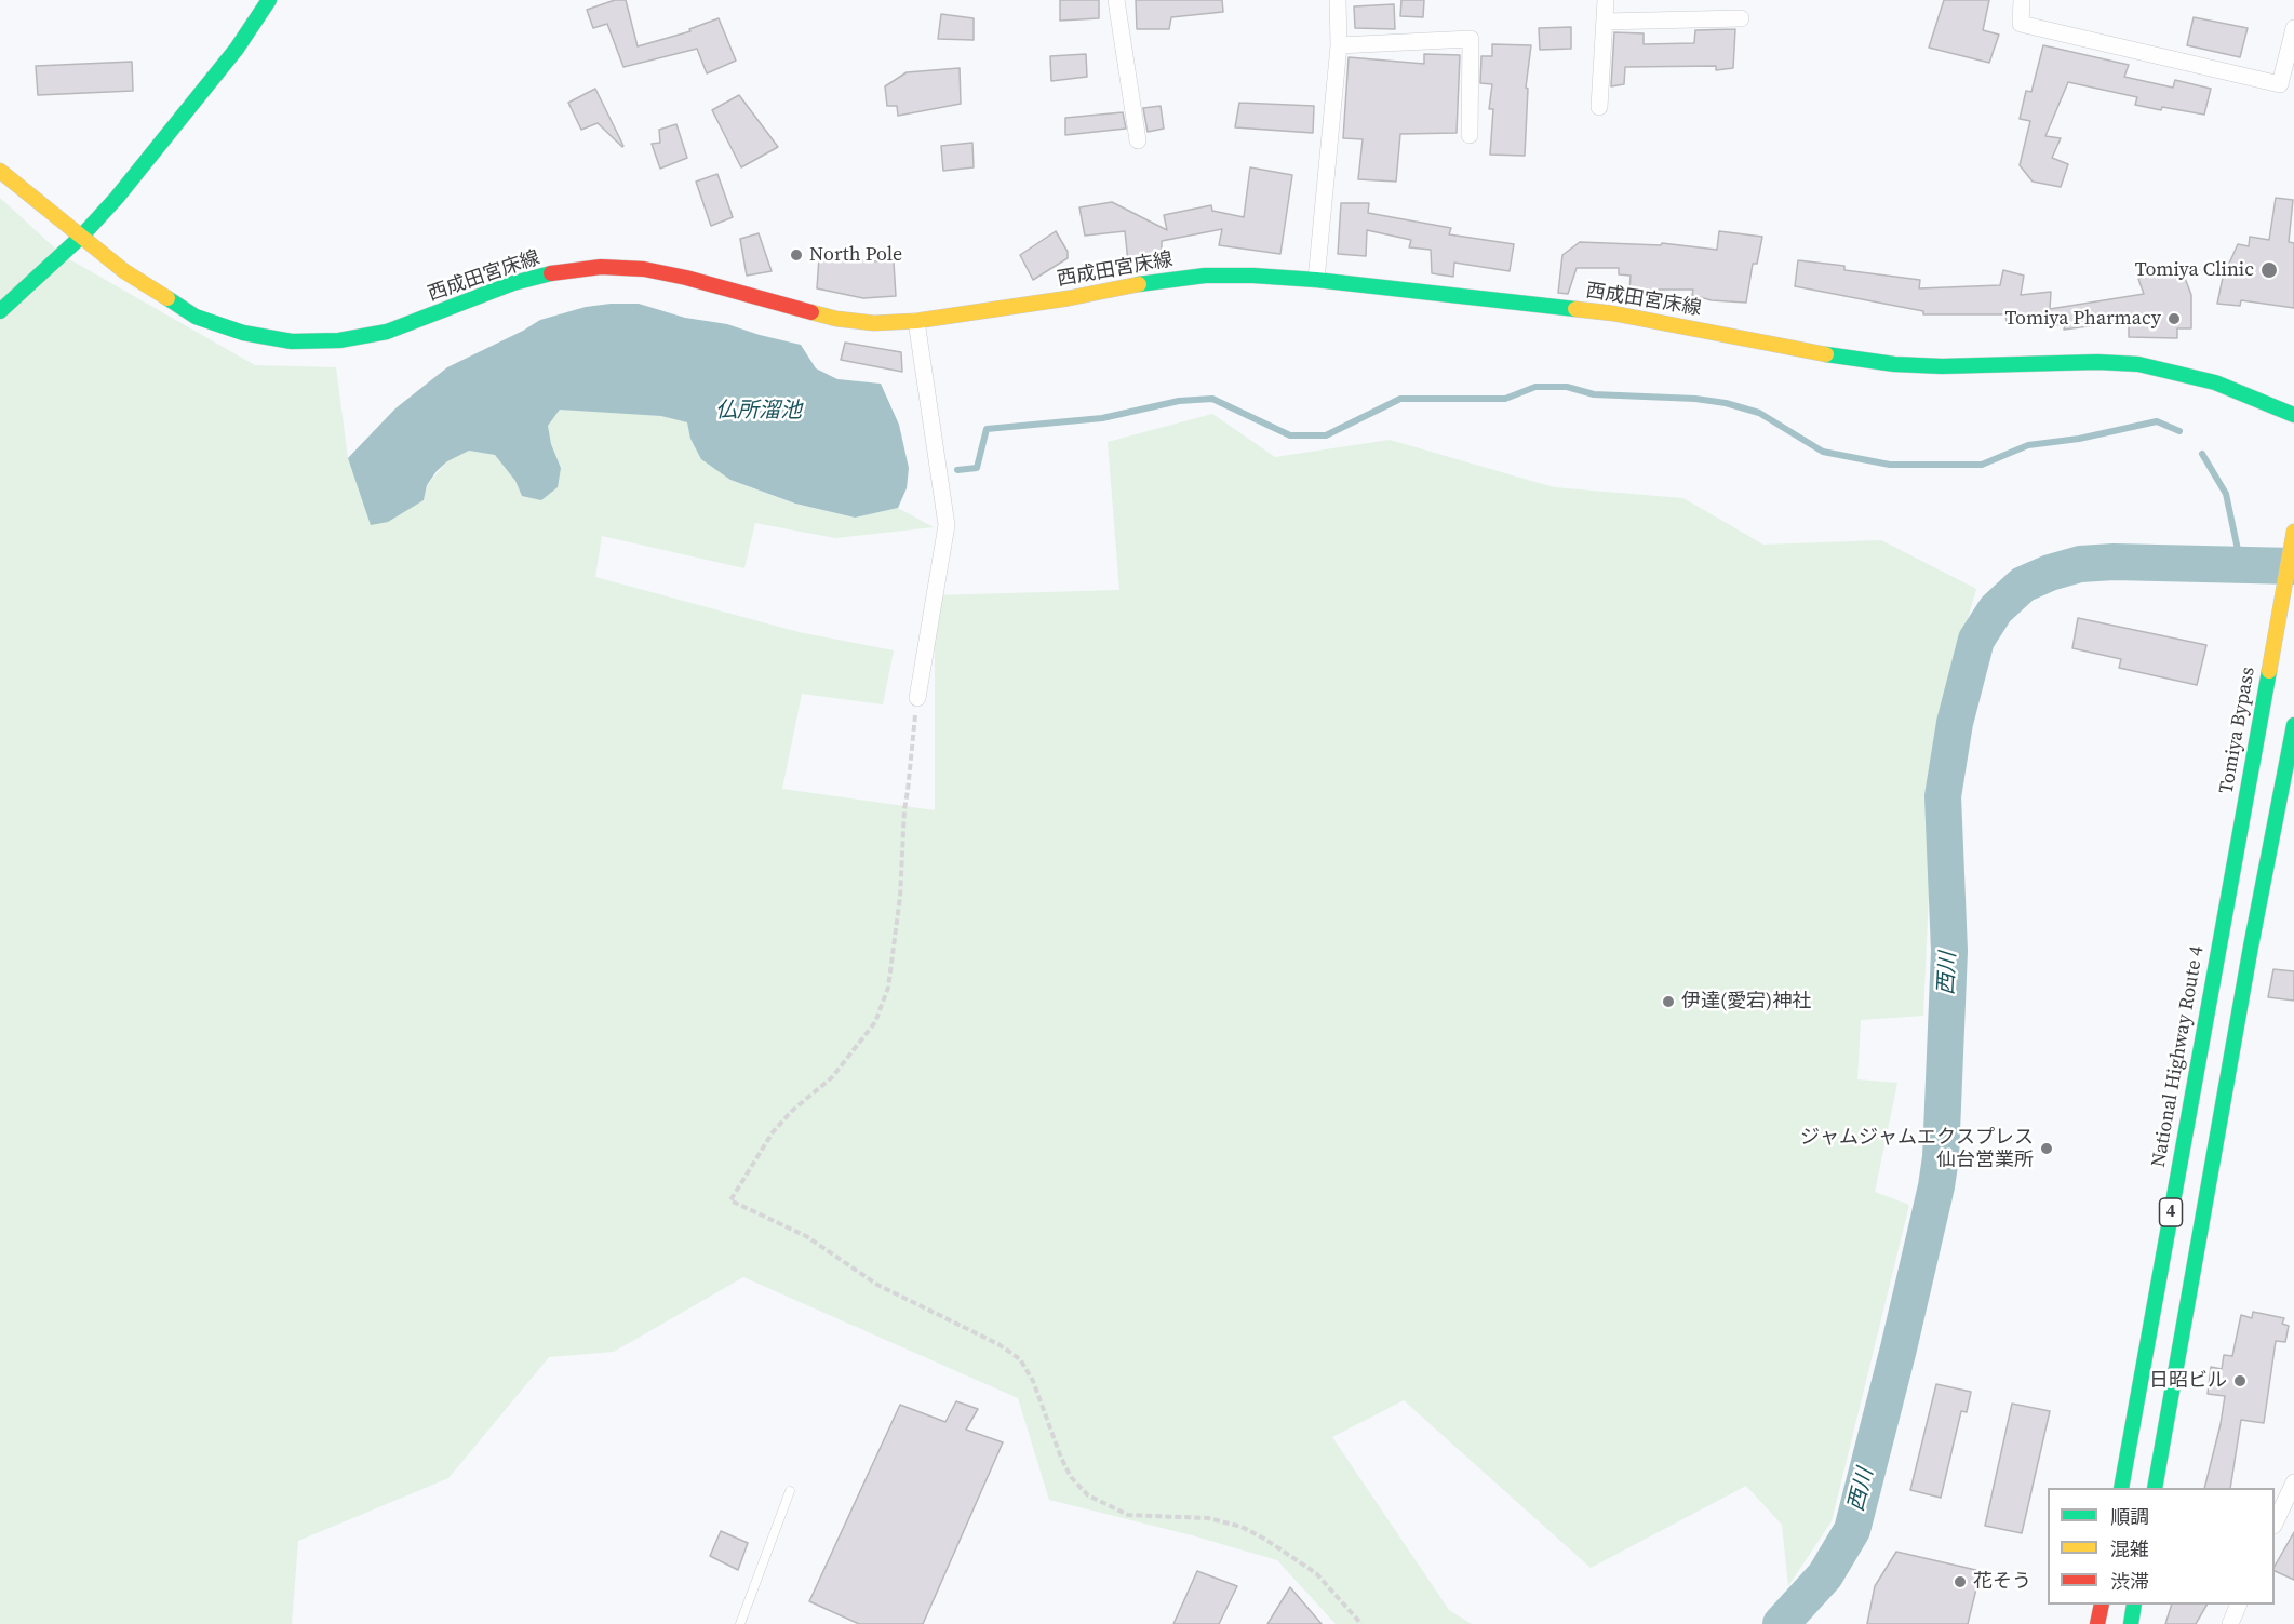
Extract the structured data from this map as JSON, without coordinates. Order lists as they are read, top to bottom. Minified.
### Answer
{"streets":{"main road":["西成田宮床線","Tomiya Bypass","National Highway Route 4","4"]},"crossings":[["Tomiya Bypass","National Highway Route 4"]],"water":["仏所溜池","西川"],"places":["North Pole","Tomiya Clinic","Tomiya Pharmacy","伊達(愛宕)神社","ジャムジャムエクスプレス 仙台営業所","日昭ビル","花そう"],"legend":["順調","混雑","渋滞"]}
